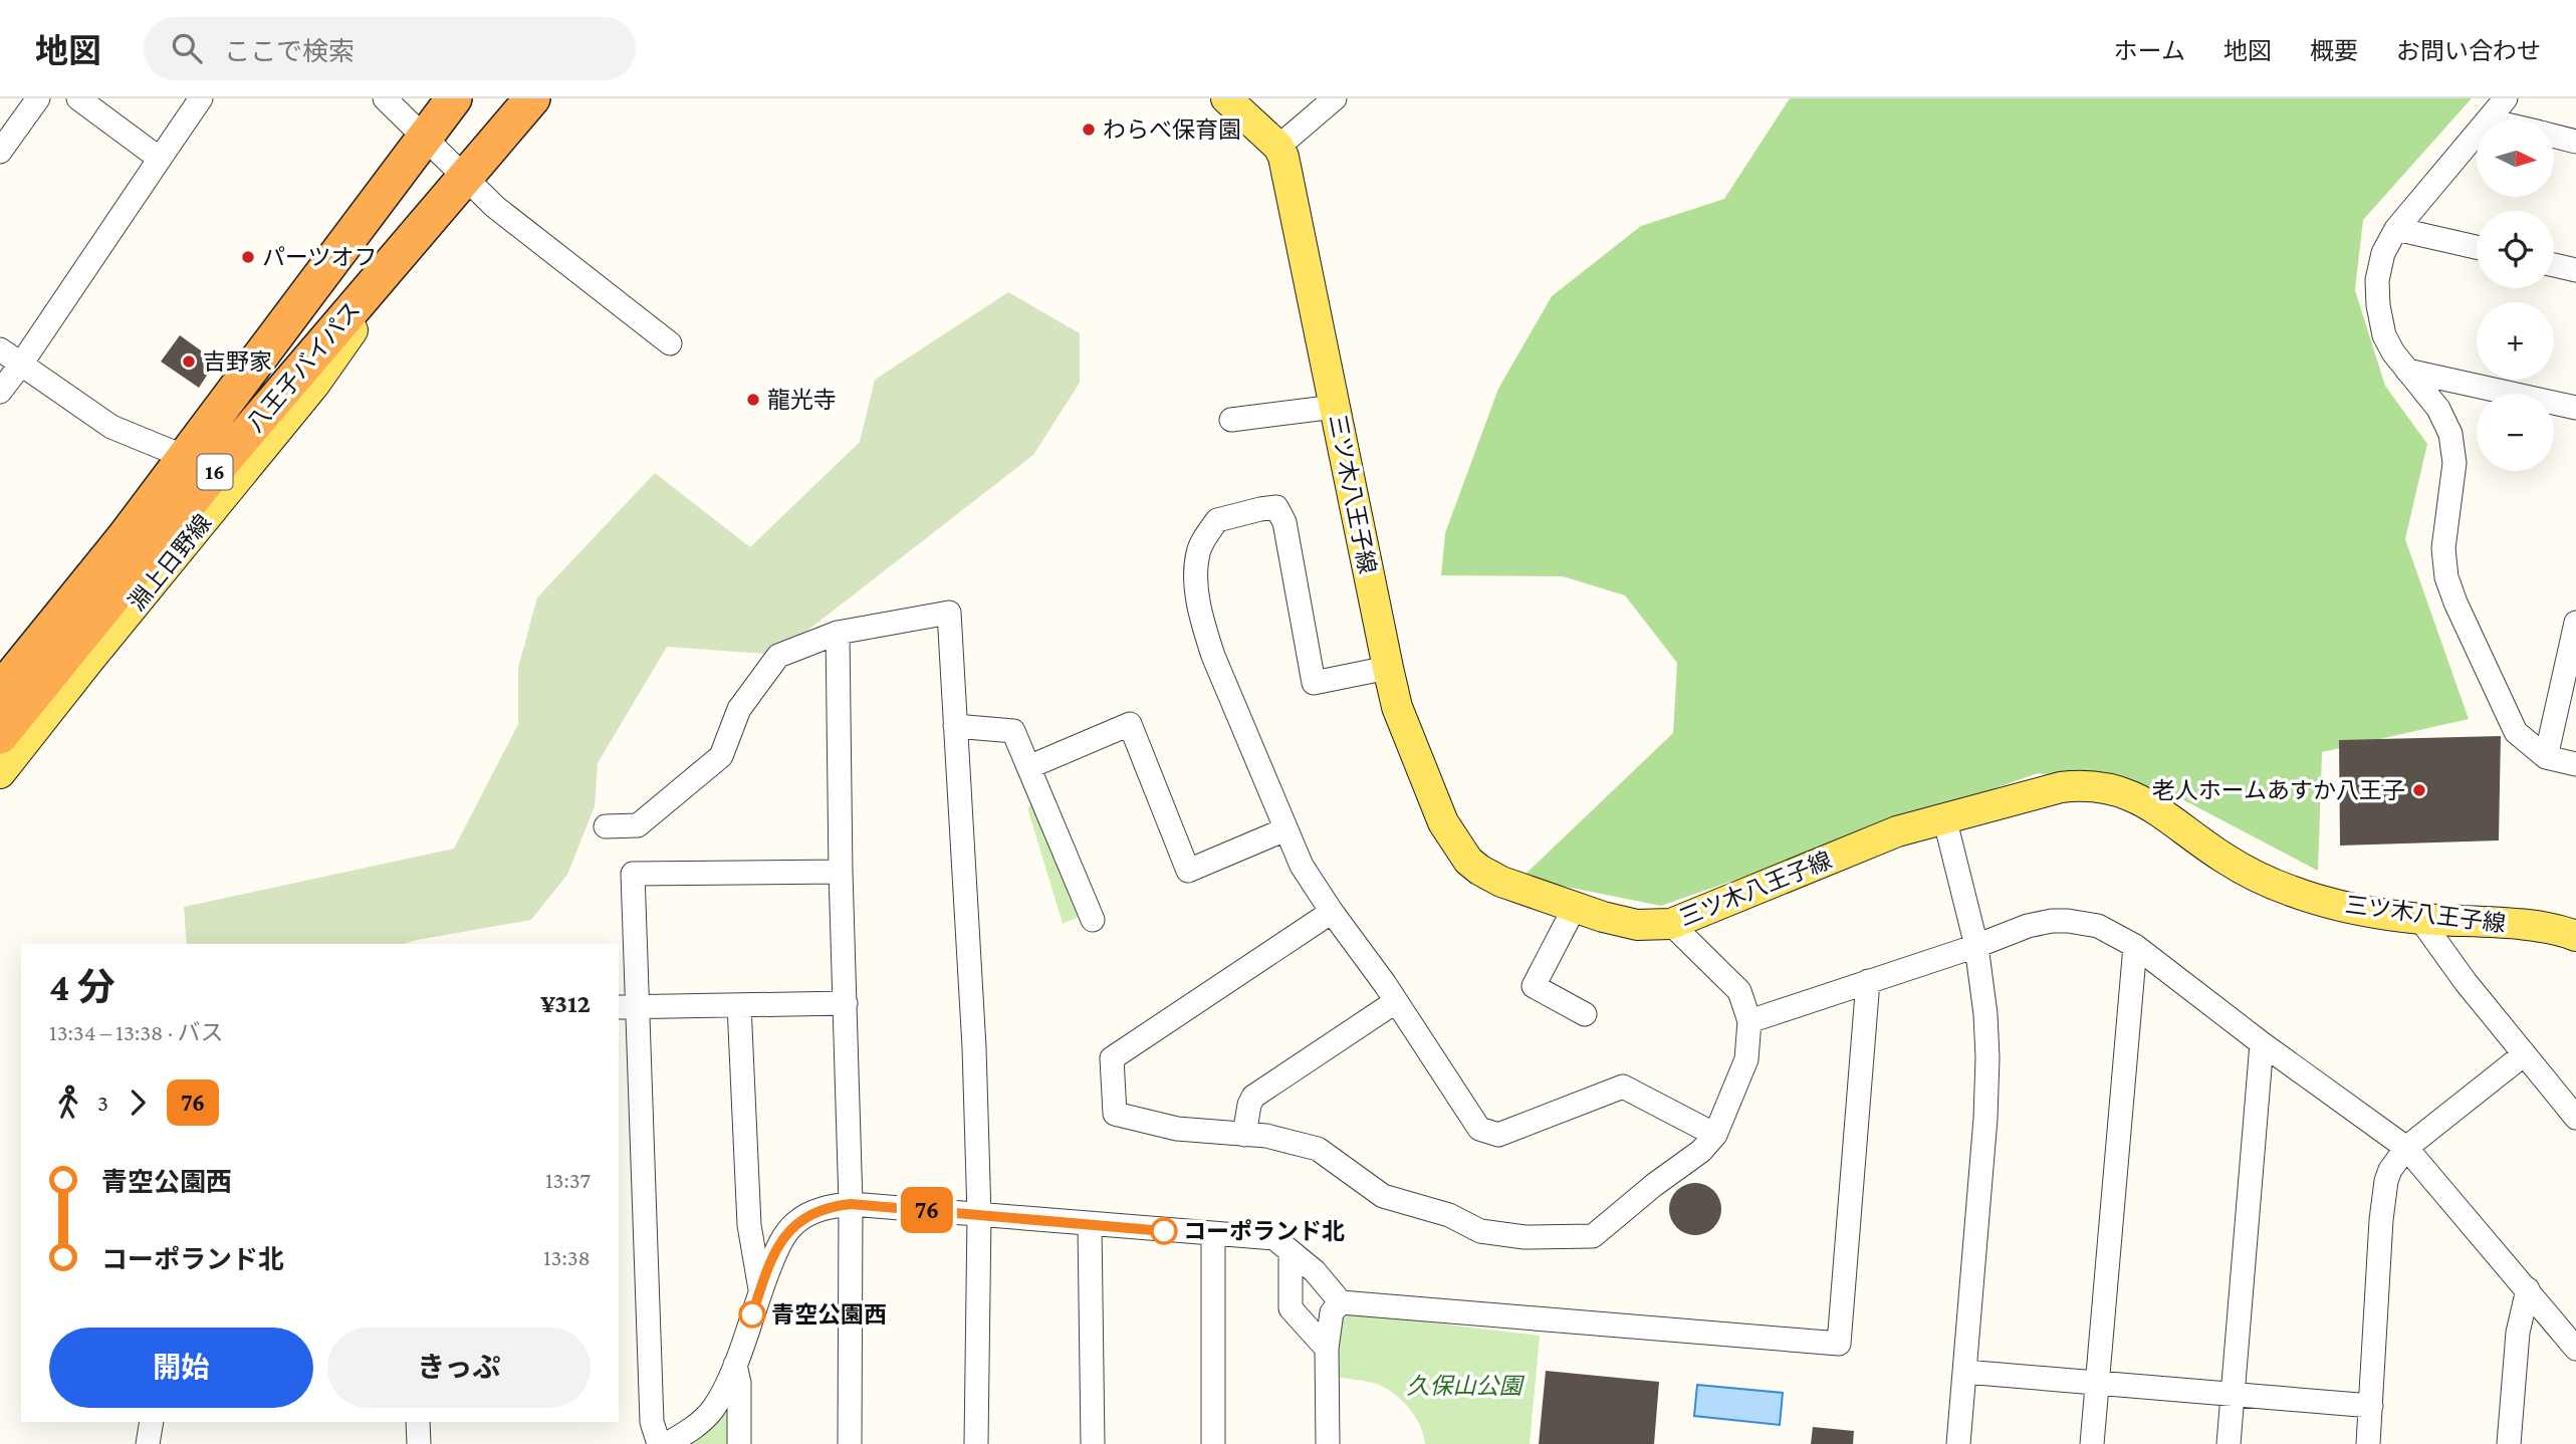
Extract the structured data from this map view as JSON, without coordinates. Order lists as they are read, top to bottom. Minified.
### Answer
{"streets":{"highway":["八王子バイパス","16"],"main road":["三ツ木八王子線","淵上日野線"]},"crossings":[["八王子バイパス","淵上日野線"]],"parks":["久保山公園"],"places":["わらべ保育園","パーツオフ","吉野家","龍光寺","老人ホームあすか八王子","コーポランド北","青空公園西"],"lines":["bus line 76"],"north":"right","page":{"header":"地図","search":"ここで検索","nav":["ホーム","地図","概要","お問い合わせ"],"on_map":"76","map_buttons":["+","−"],"heading":["4 分","13:34 – 13:38 · バス","¥312"],"legs":["3","76"],"list":[{"name":"青空公園西","value":"13:37"},{"name":"コーポランド北","value":"13:38"}],"buttons":["開始","きっぷ"]}}
